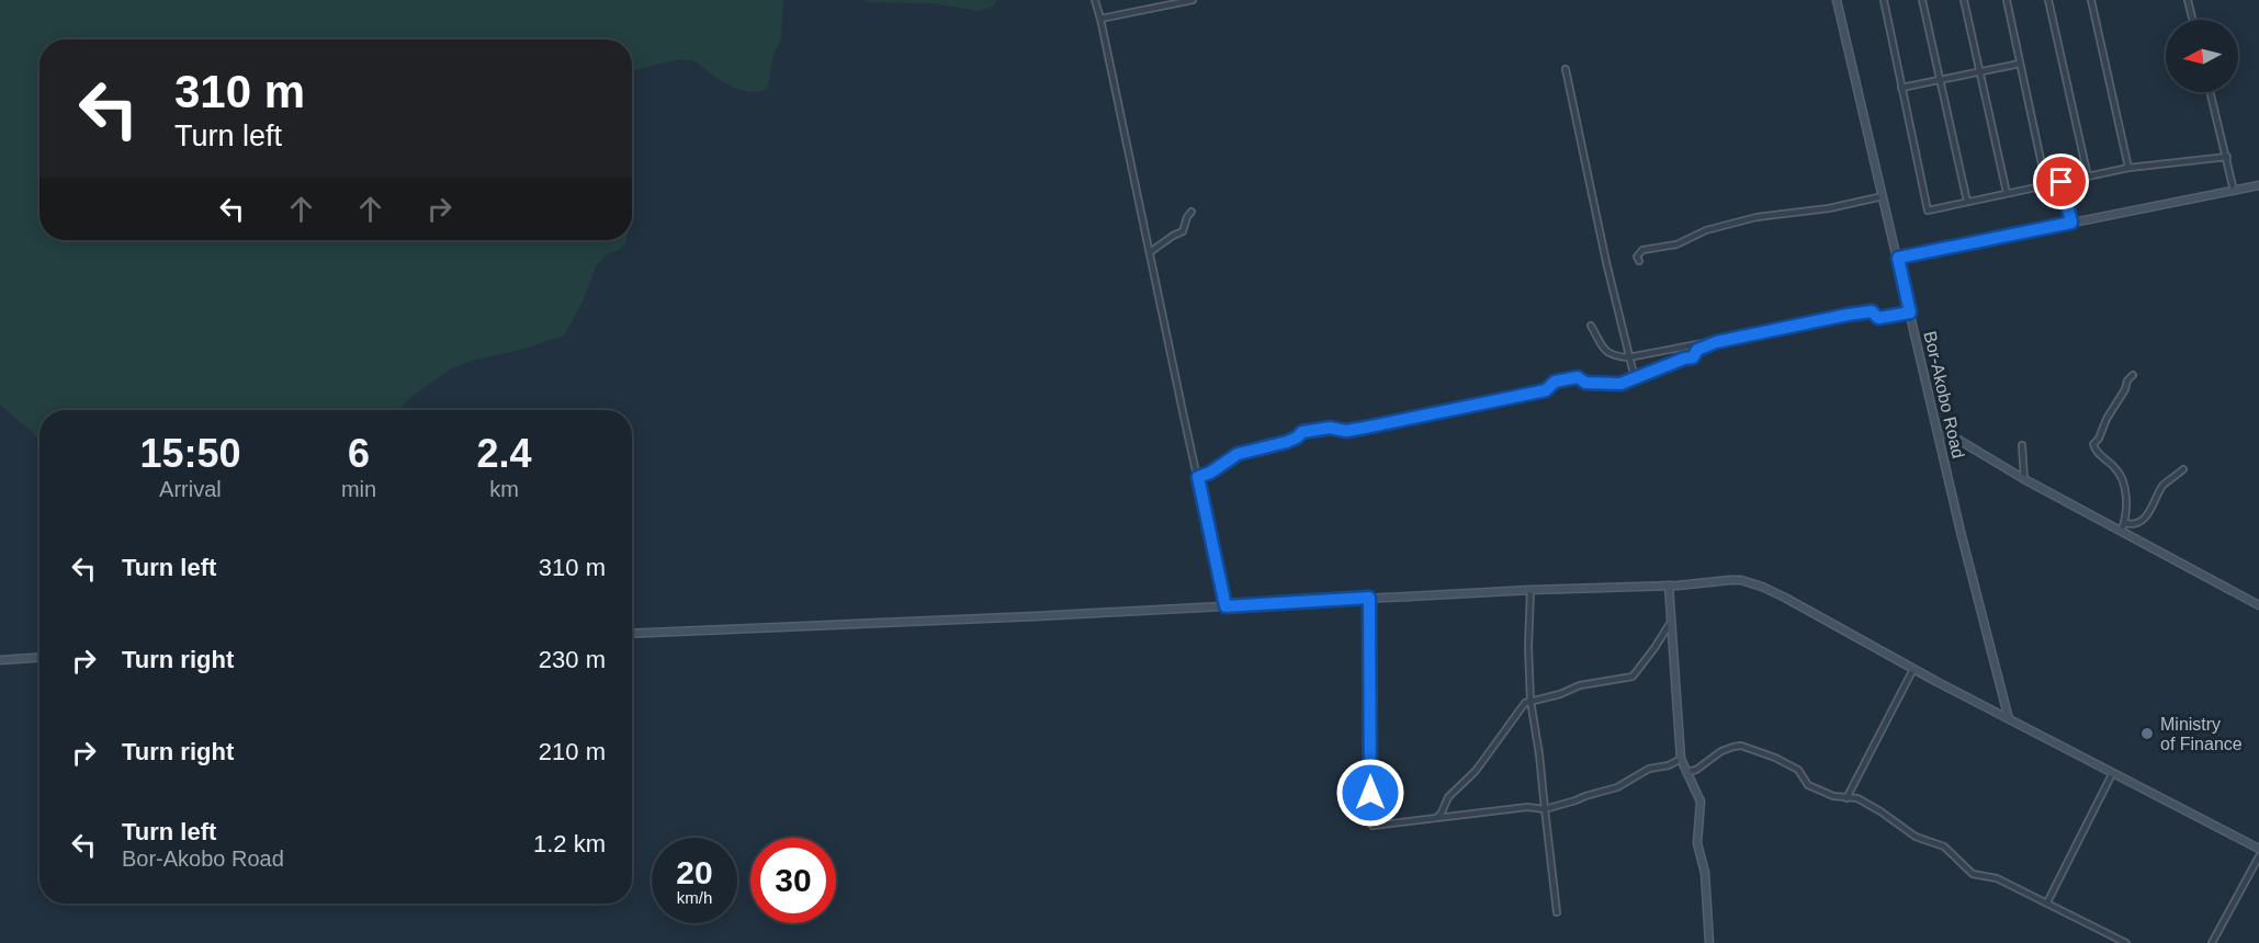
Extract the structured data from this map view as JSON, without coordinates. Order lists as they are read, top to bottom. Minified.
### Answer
{"streets":{"street":["Bor-Akobo Road"]},"places":["Ministry of Finance"],"north":"left","page":{"turn":["310 m","Turn left"],"eta":["15:50","Arrival","6","min","2.4","km"],"list":[{"name":"Turn left","value":"310 m"},{"name":"Turn right","value":"230 m"},{"name":"Turn right","value":"210 m"},{"name":"Turn left","note":"Bor-Akobo Road","value":"1.2 km"}],"speed":"20 km/h","limit":"30"}}
